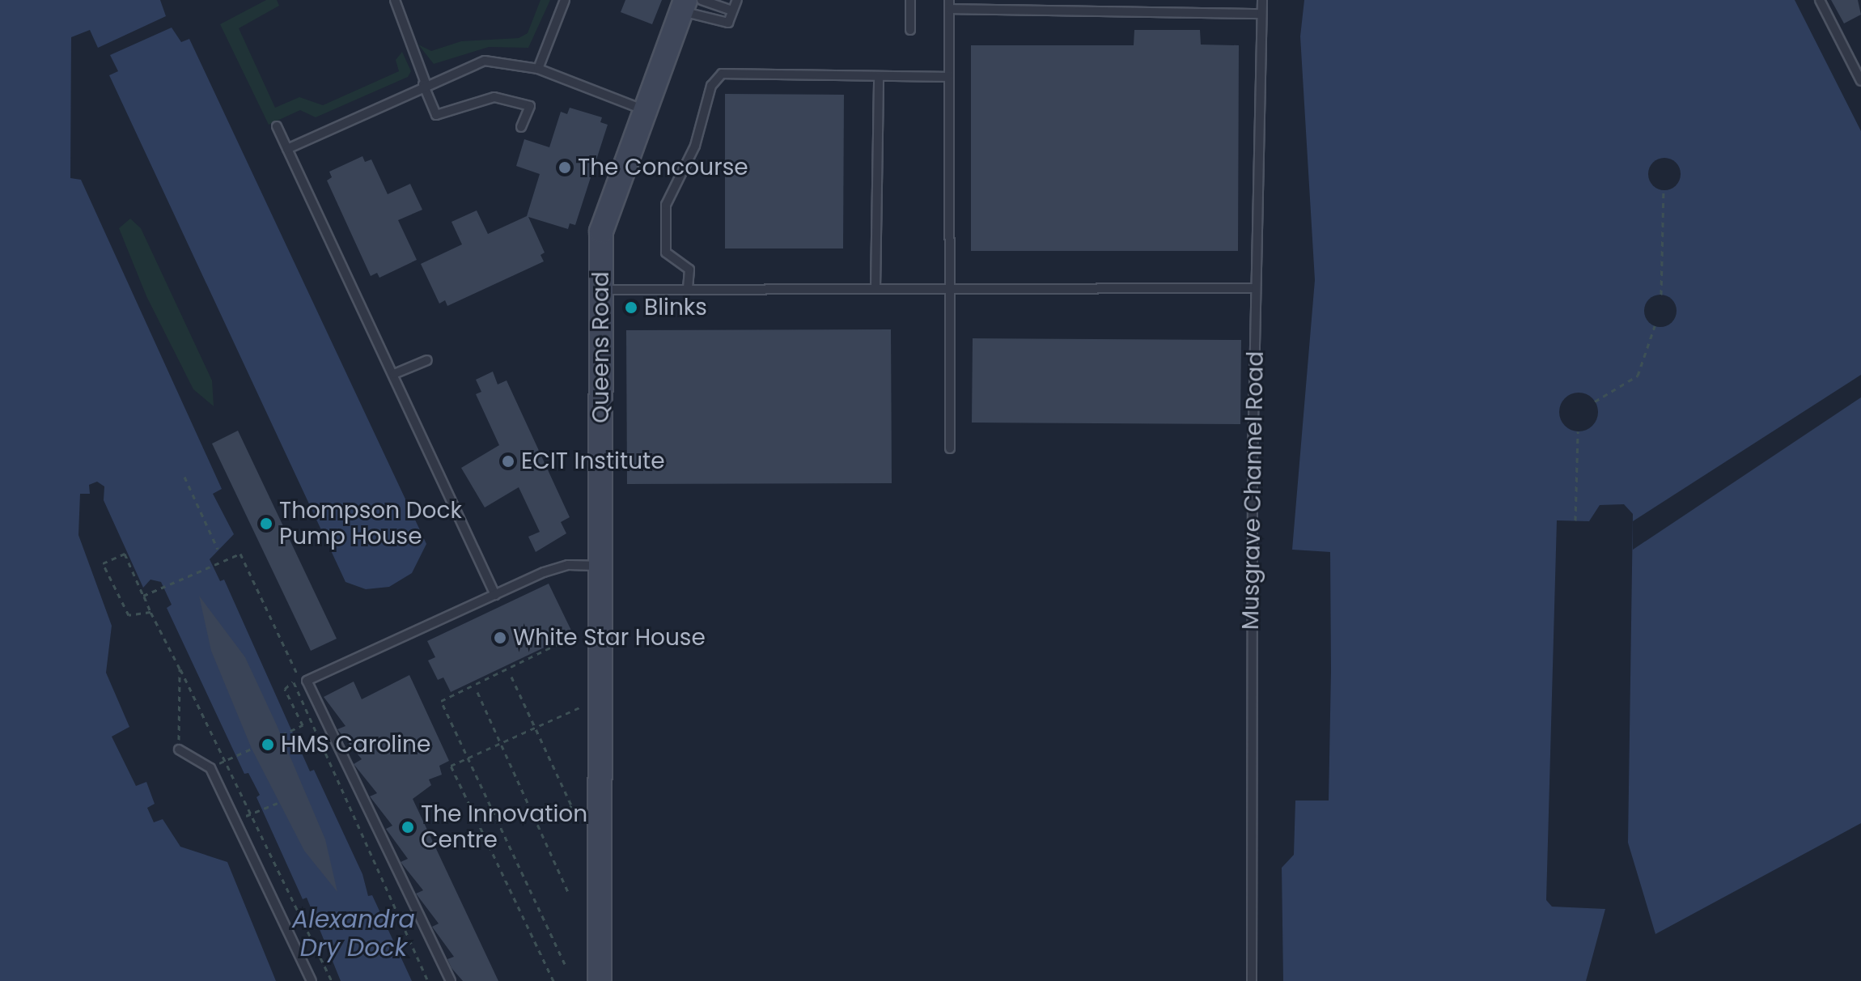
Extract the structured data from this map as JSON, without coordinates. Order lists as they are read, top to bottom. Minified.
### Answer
{"streets":{"street":["Queens Road"],"lane":["Musgrave Channel Road"]},"water":["Alexandra Dry Dock"],"places":["The Concourse","Blinks","ECIT Institute","Thompson Dock Pump House","White Star House","HMS Caroline","The Innovation Centre"]}
